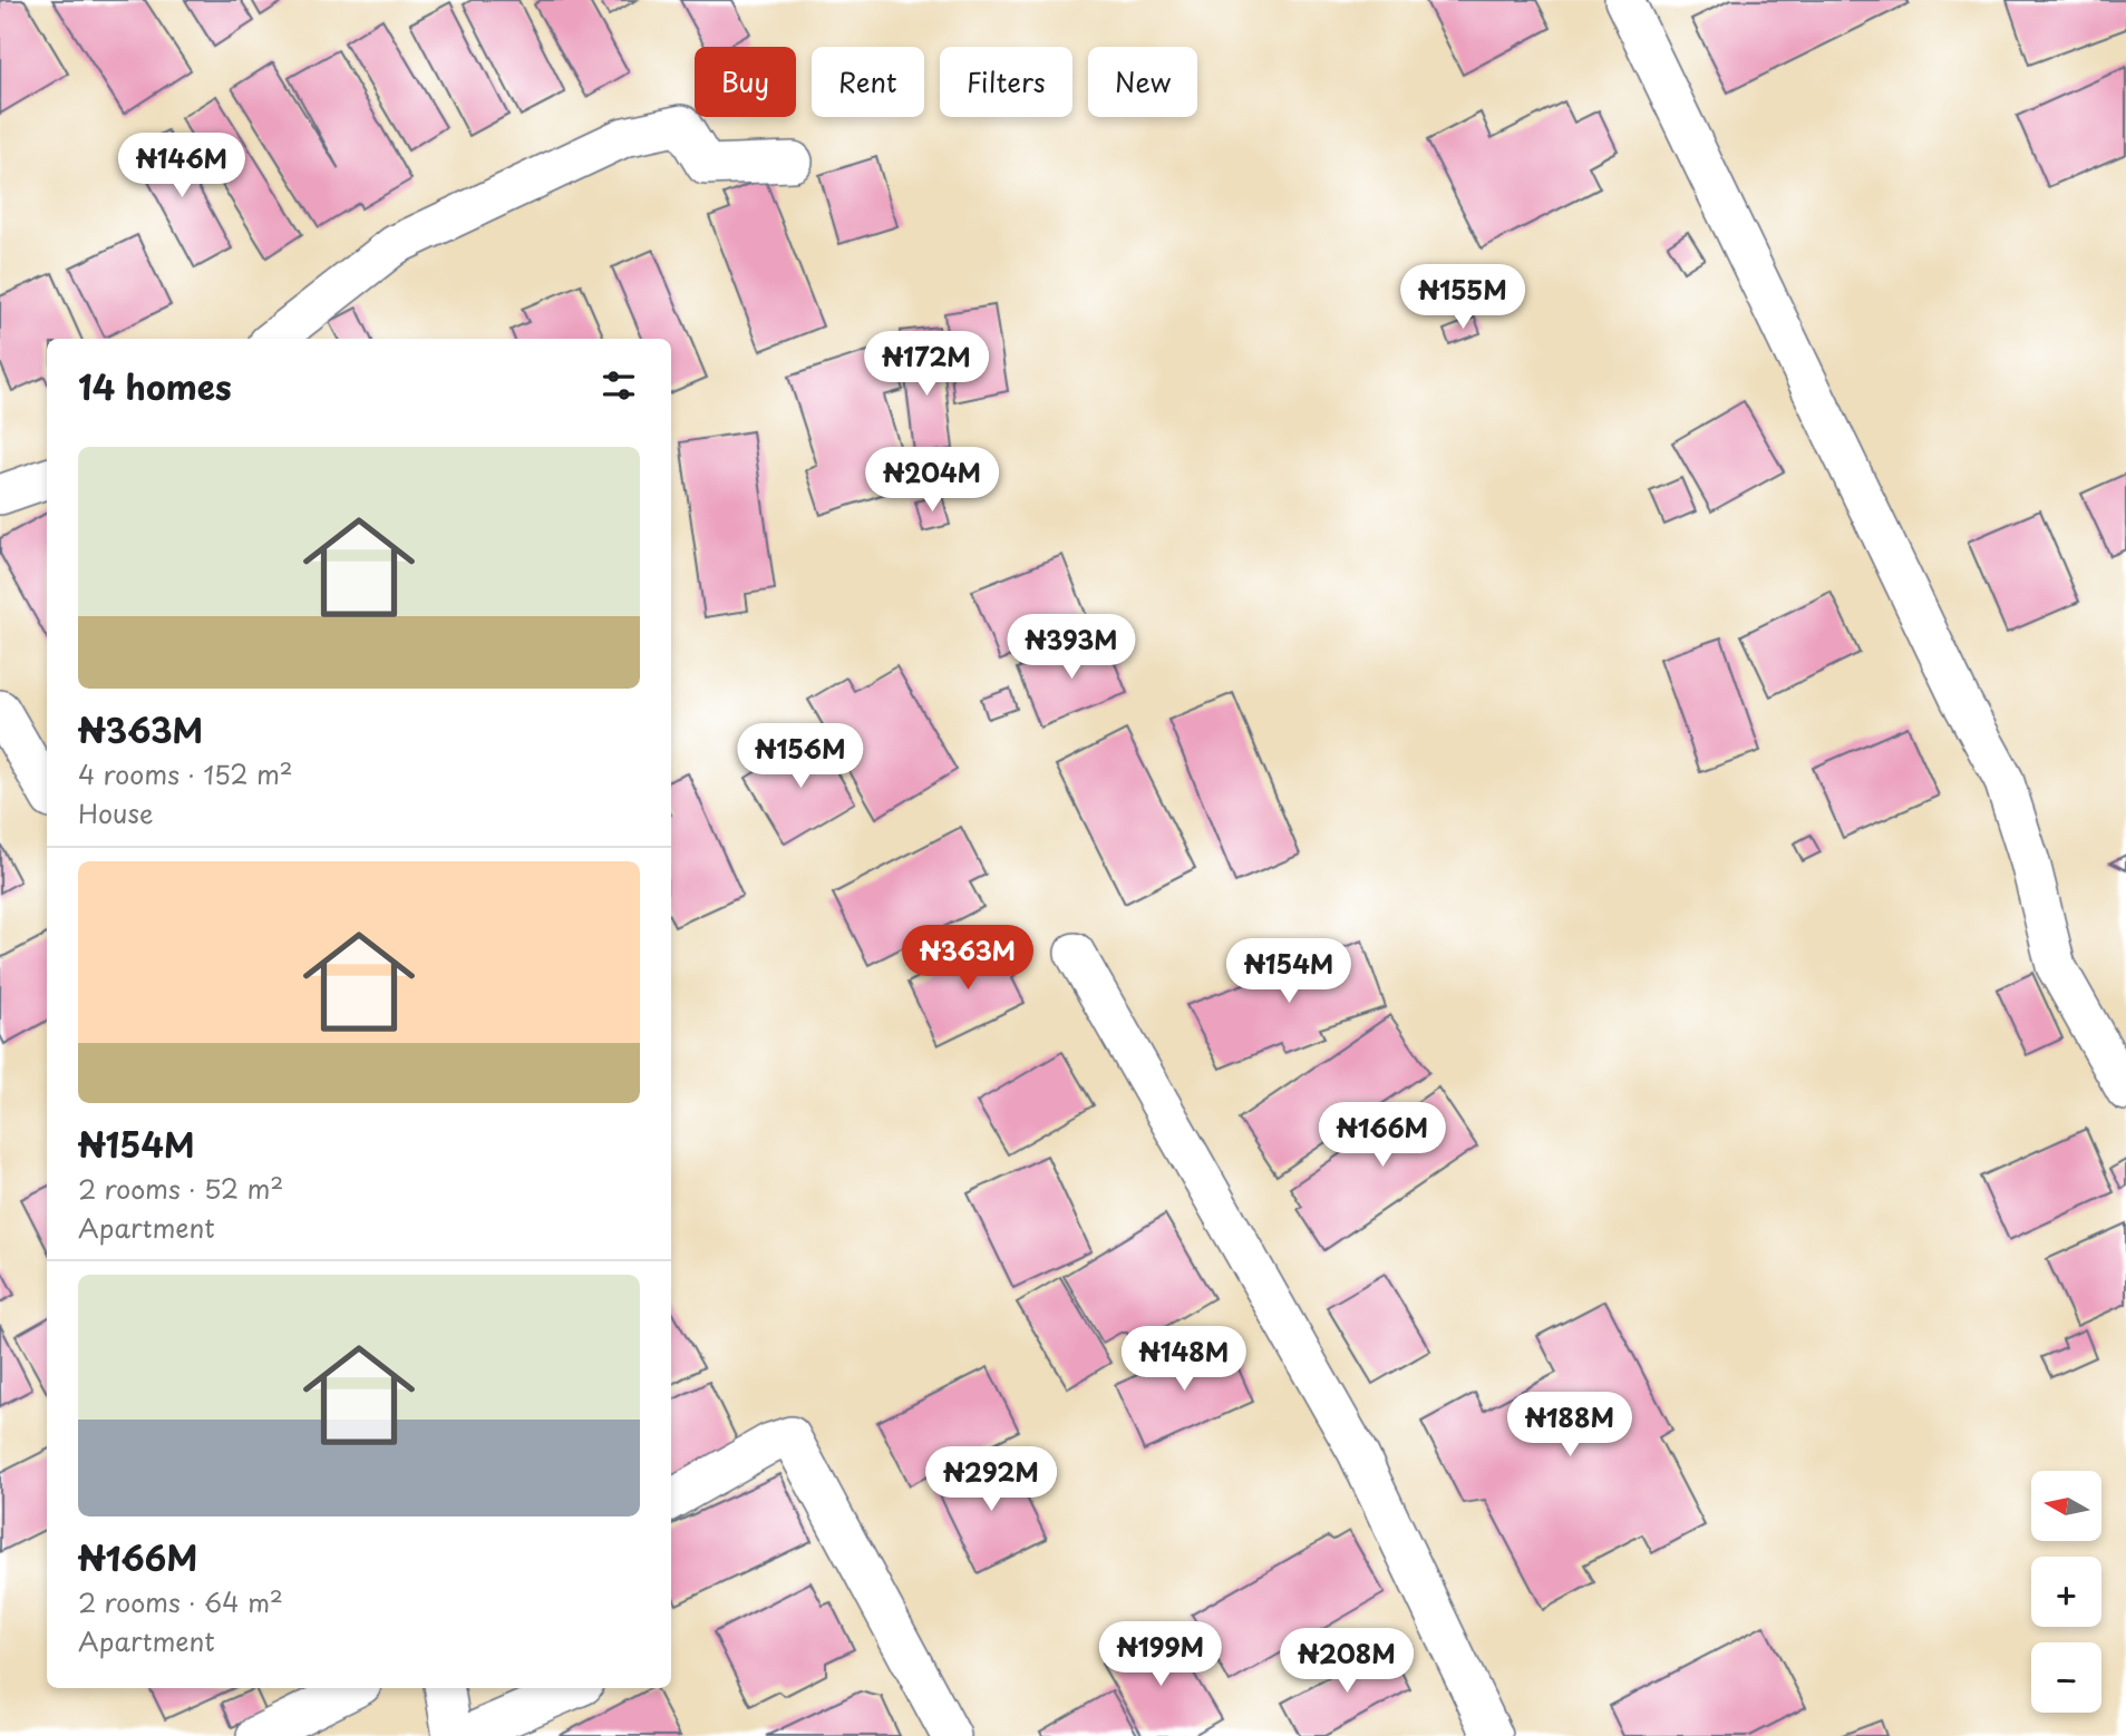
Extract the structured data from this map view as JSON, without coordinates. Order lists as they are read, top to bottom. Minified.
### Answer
{"north":"left","page":{"chip":["Buy","Rent","Filters","New"],"price":["₦146M","₦155M","₦172M","₦204M","₦393M","₦156M","₦363M","₦154M","₦166M","₦148M","₦188M","₦292M","₦199M","₦208M"],"heading":"14 homes","list":[{"name":"₦363M","note":"4 rooms · 152 m² · House"},{"name":"₦154M","note":"2 rooms · 52 m² · Apartment"},{"name":"₦166M","note":"2 rooms · 64 m² · Apartment"}],"map_buttons":["+","−"]}}
